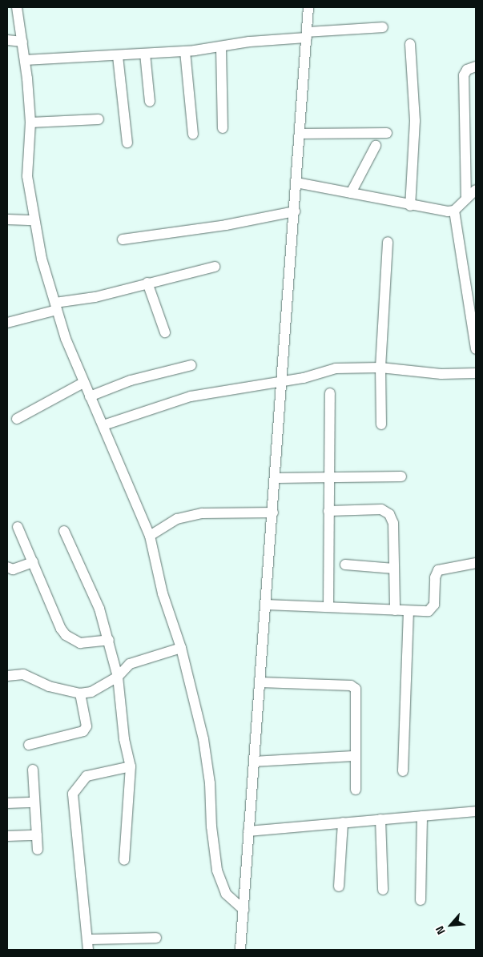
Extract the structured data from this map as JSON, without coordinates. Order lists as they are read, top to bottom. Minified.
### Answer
{"north":"bottom left"}
